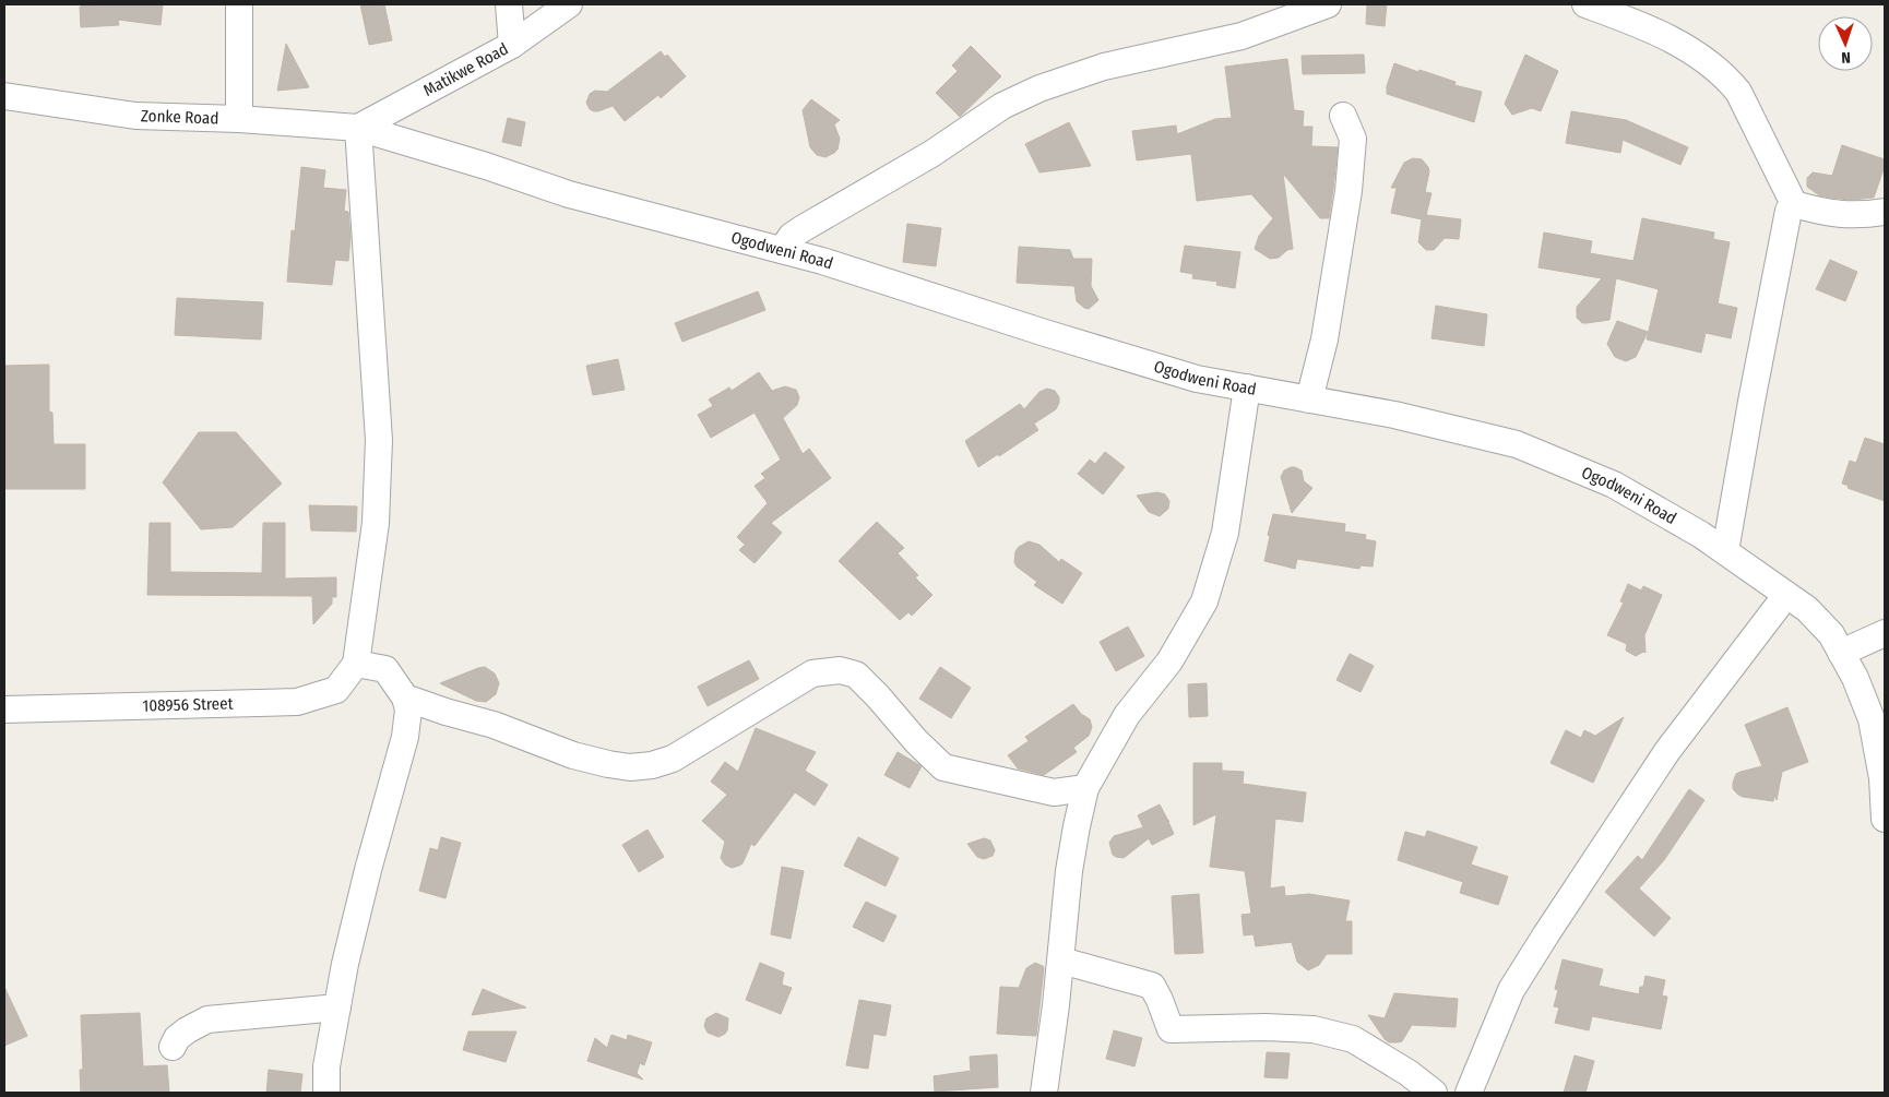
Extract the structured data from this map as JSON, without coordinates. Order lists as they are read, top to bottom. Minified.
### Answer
{"streets":{"street":["Matikwe Road","Zonke Road","Ogodweni Road","108956 Street"]},"crossings":[["Matikwe Road","Zonke Road"],["Matikwe Road","Ogodweni Road"],["Zonke Road","Ogodweni Road"]],"north":"bottom"}
